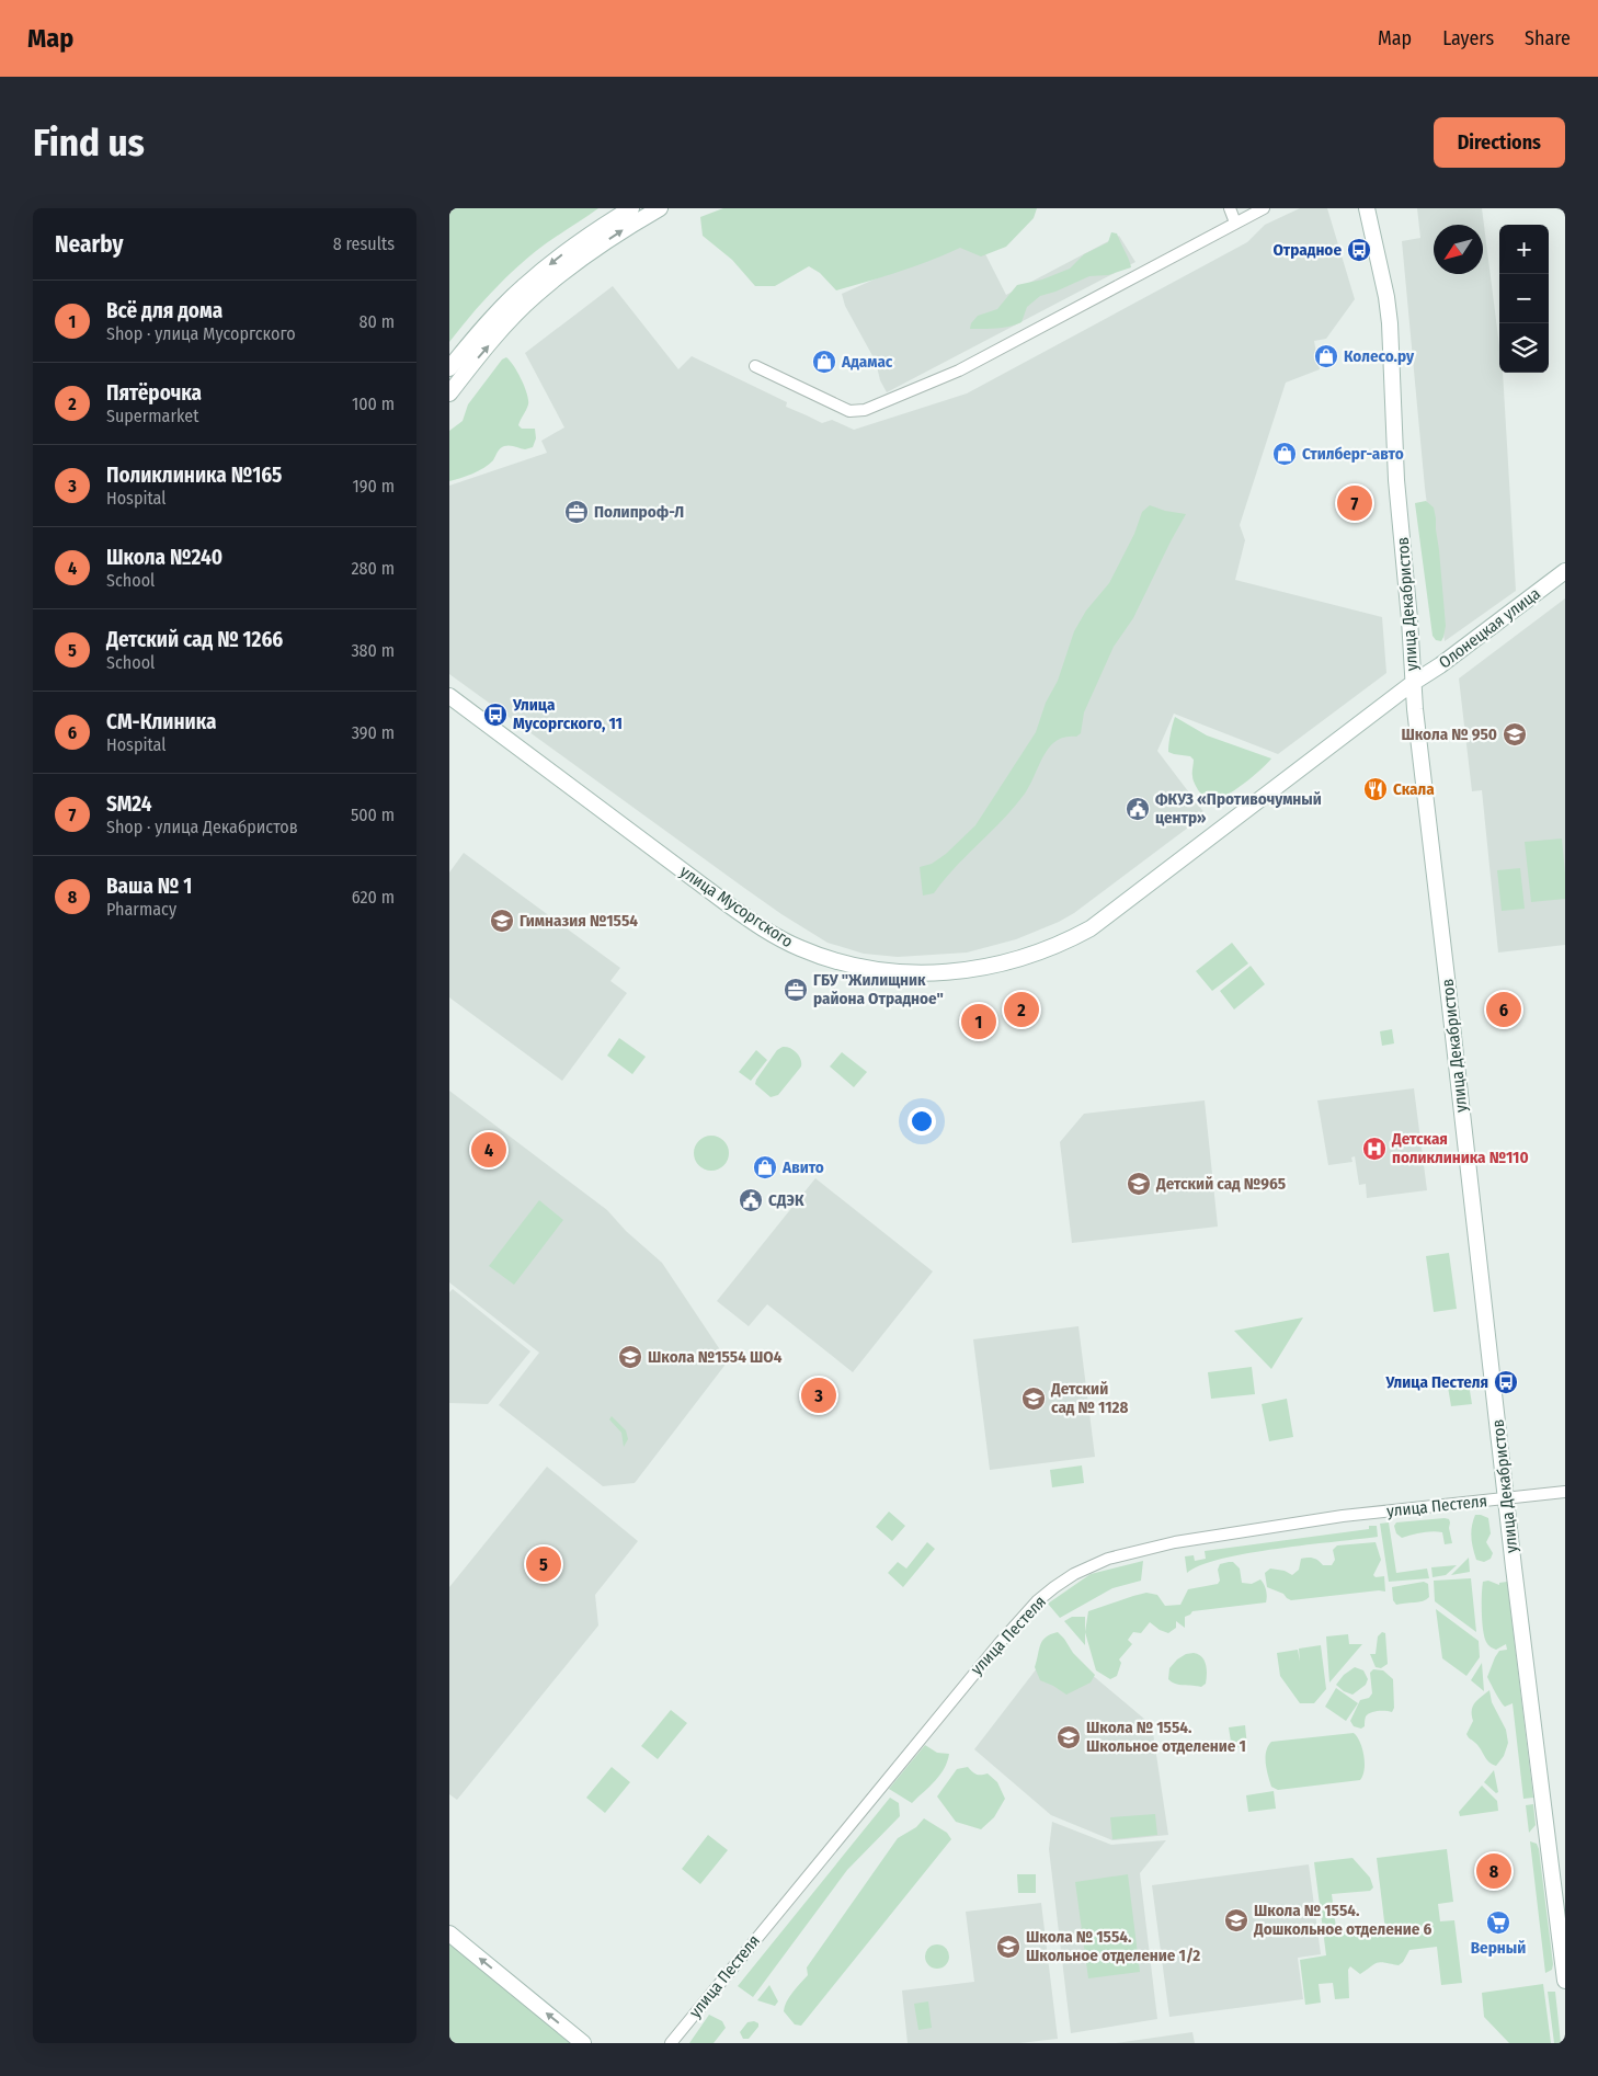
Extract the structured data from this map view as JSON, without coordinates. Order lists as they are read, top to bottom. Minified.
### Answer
{"streets":{"main road":["улица Декабристов","Олонецкая улица","улица Мусоргского"],"street":["улица Пестеля"]},"crossings":[["улица Декабристов","Олонецкая улица"],["улица Декабристов","улица Мусоргского"],["улица Декабристов","улица Пестеля"],["Олонецкая улица","улица Мусоргского"]],"places":{"bus stop":["Отрадное","Улица Мусоргского, 11","Улица Пестеля"],"shop":["Колесо.ру","Адамас","Стилберг-авто","Авито"],"office":["Полипроф-Л","ГБУ \"Жилищник района Отрадное\""],"school or university":["Школа № 950","Гимназия №1554","Детский сад №965","Школа №1554 ШО4","Детский сад № 1128","Школа № 1554. Школьное отделение 1","Школа № 1554. Дошкольное отделение 6","Школа № 1554. Школьное отделение 1/2"],"restaurant":["Скала"],"public building":["ФКУЗ «Противочумный центр»","СДЭК"],"hospital":["Детская поликлиника №110"],"supermarket":["Верный"]},"north":"bottom left","page":{"header":"Map","nav":["Map","Layers","Share"],"buttons":"Directions","title":"Find us","heading":["Nearby","8 results"],"map_buttons":["+","−"],"list":[{"mark":"1","name":"Всё для дома","note":"Shop · улица Мусоргского","value":"80 m"},{"mark":"2","name":"Пятёрочка","note":"Supermarket","value":"100 m"},{"mark":"3","name":"Поликлиника №165","note":"Hospital","value":"190 m"},{"mark":"4","name":"Школа №240","note":"School","value":"280 m"},{"mark":"5","name":"Детский сад № 1266","note":"School","value":"380 m"},{"mark":"6","name":"СМ-Клиника","note":"Hospital","value":"390 m"},{"mark":"7","name":"SM24","note":"Shop · улица Декабристов","value":"500 m"},{"mark":"8","name":"Ваша № 1","note":"Pharmacy","value":"620 m"}],"pins":["7","2","6","1","4","3","5","8"]}}
